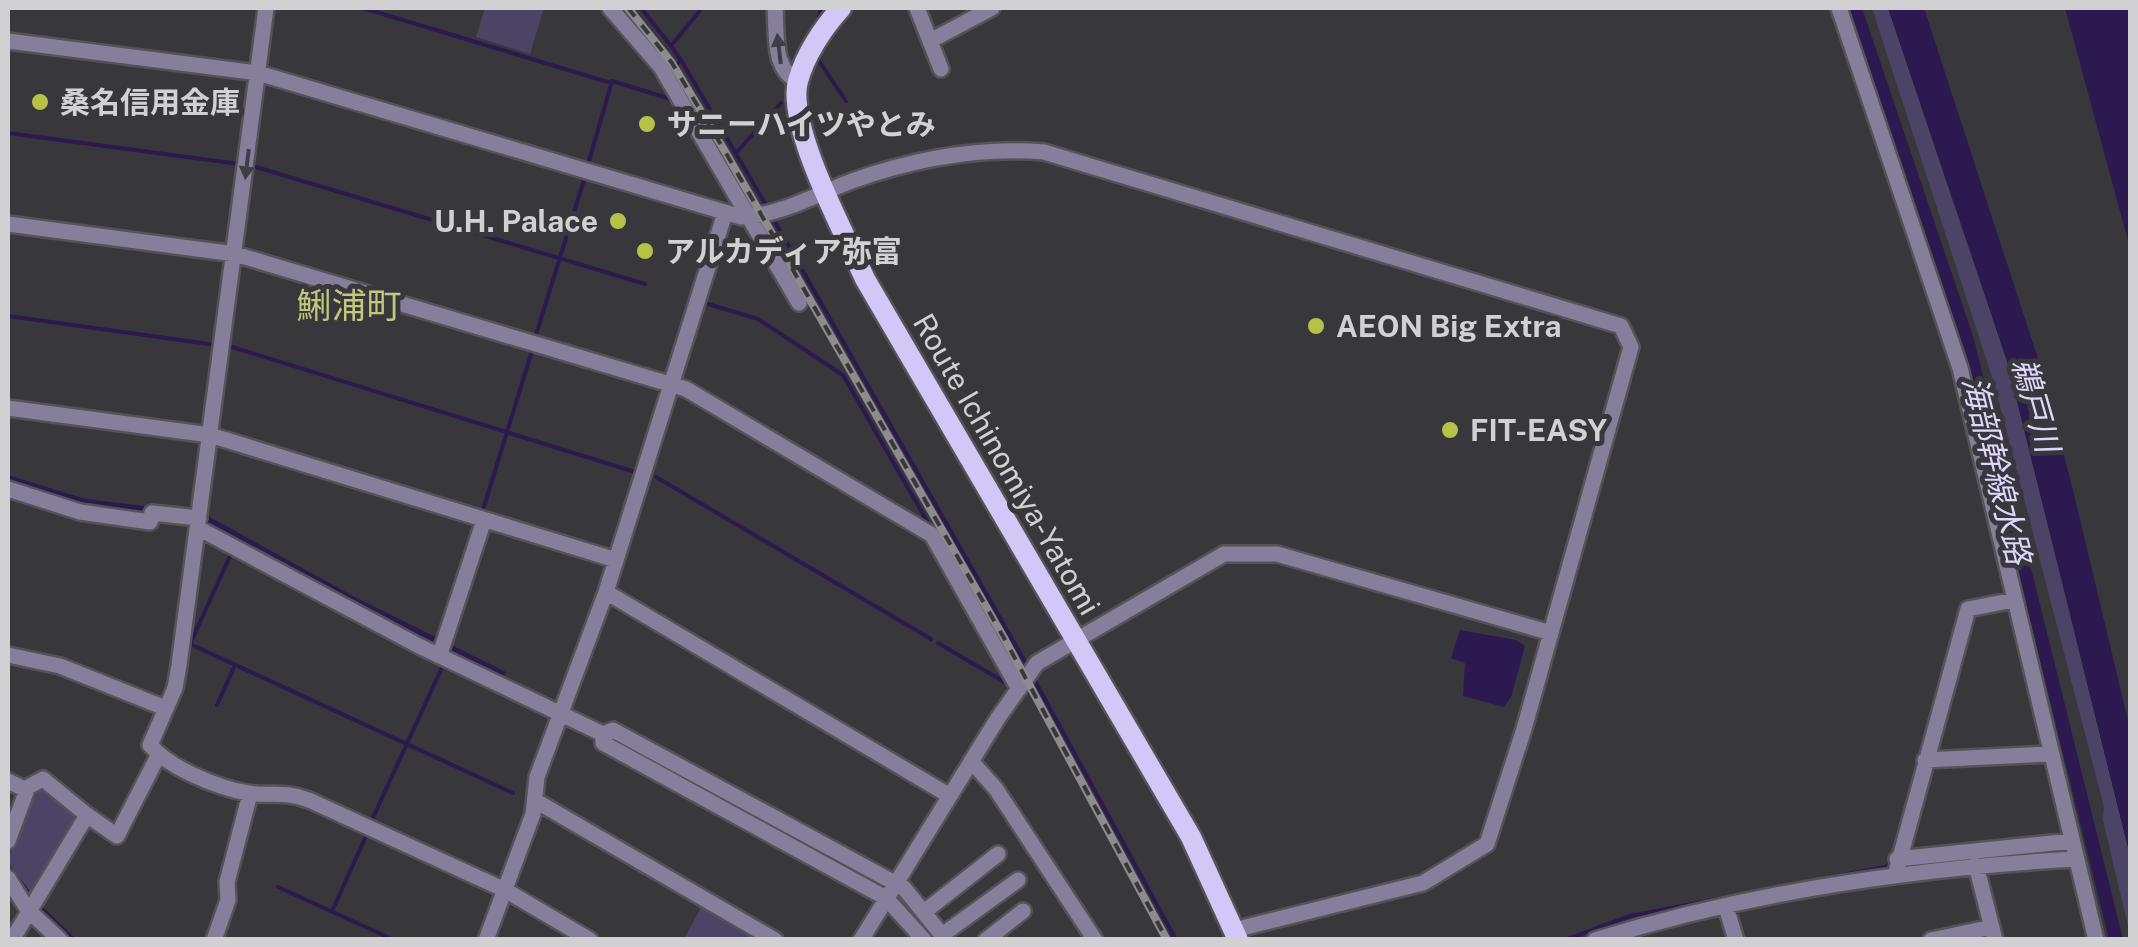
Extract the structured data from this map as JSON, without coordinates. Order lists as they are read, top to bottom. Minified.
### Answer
{"streets":{"main road":["Route Ichinomiya-Yatomi"]},"districts":["鯏浦町"],"water":["鵜戸川","海部幹線水路"],"places":["桑名信用金庫","サニーハイツやとみ","U.H. Palace","アルカディア弥富","AEON Big Extra","FIT-EASY"]}
